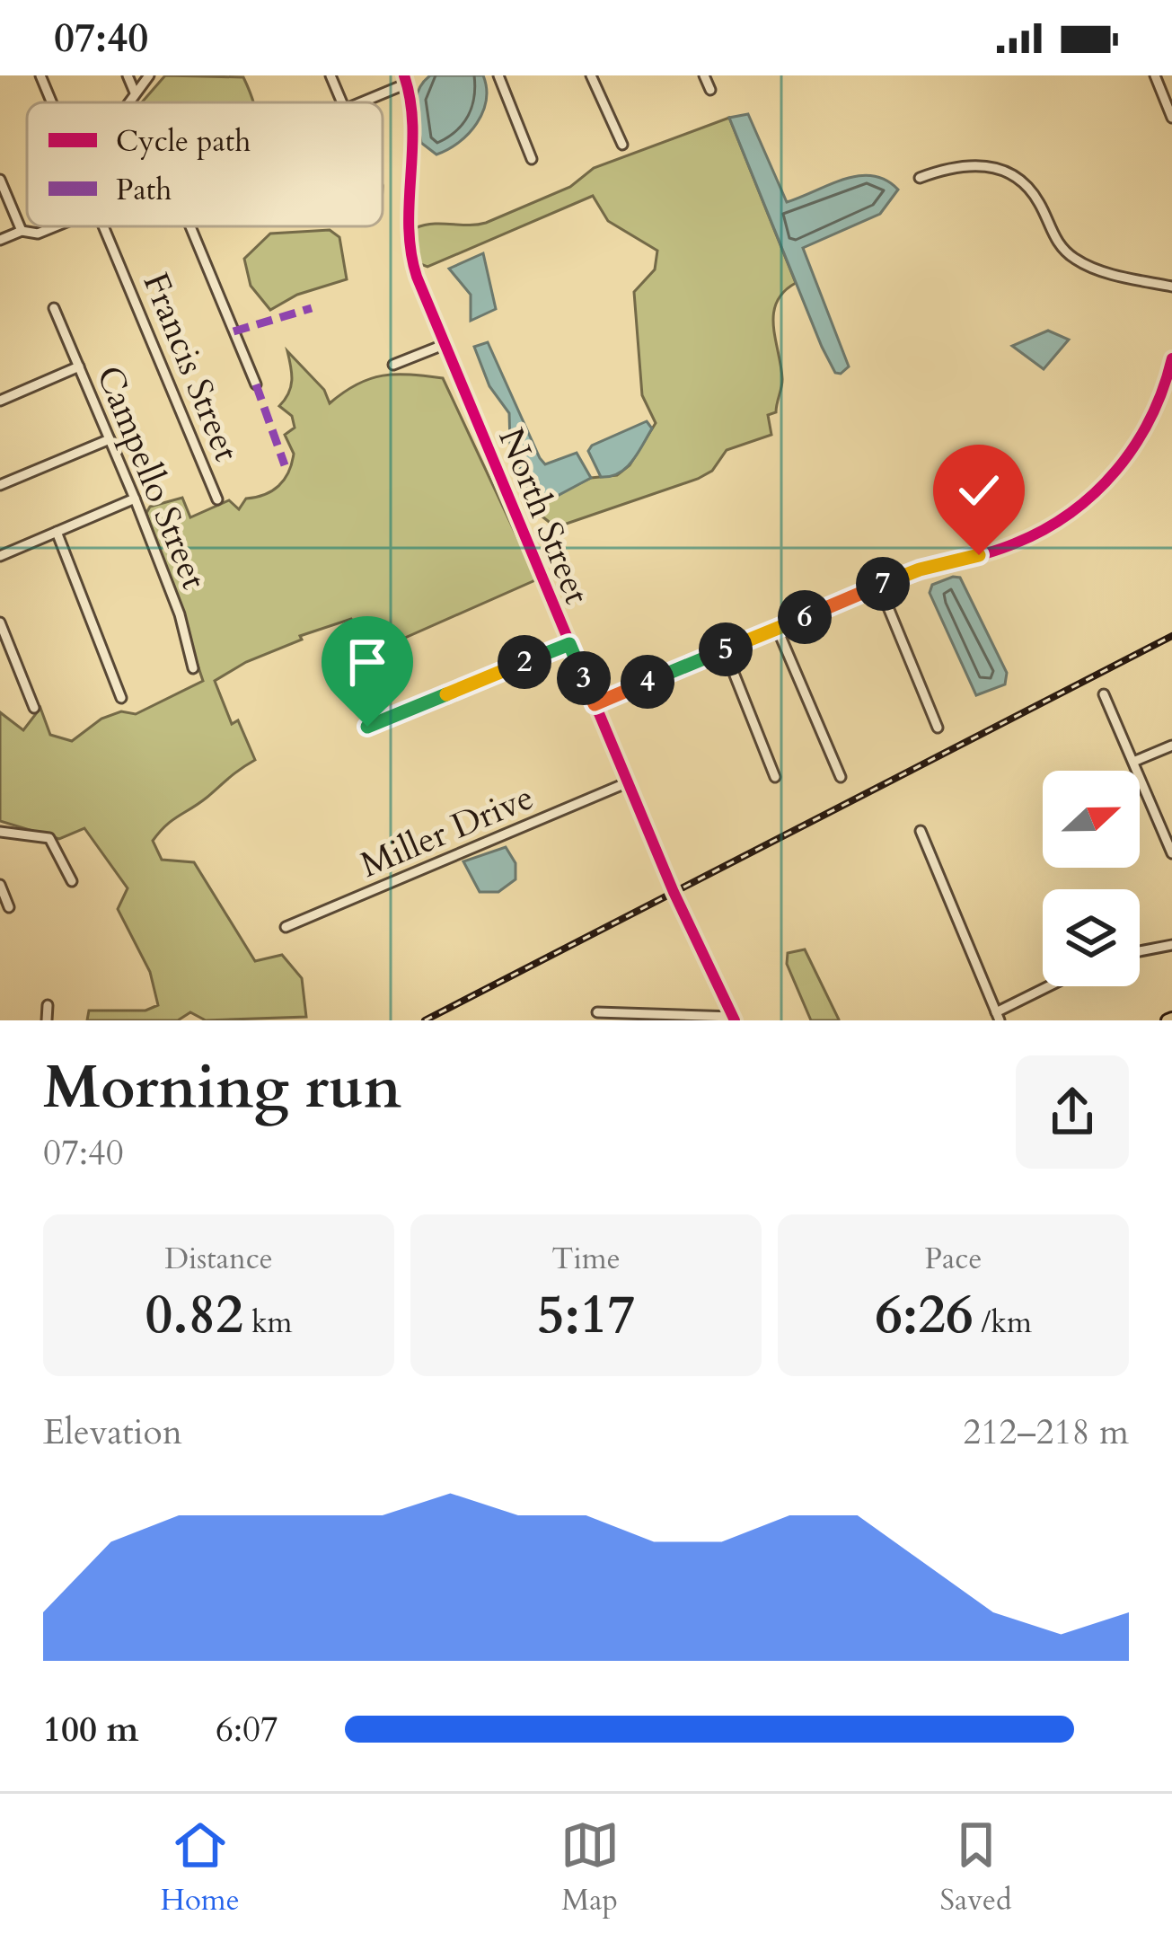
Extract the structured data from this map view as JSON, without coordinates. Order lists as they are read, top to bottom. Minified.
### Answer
{"streets":{"street":["Francis Street","Campello Street","North Street","Miller Drive"]},"crossings":[["North Street","Miller Drive"]],"legend":["Cycle path","Path"],"north":"right","page":{"status":"07:40","pins":["7","6","5","2","3","4"],"heading":["Morning run","07:40"],"stats":[["Distance","0.82 km"],["Time","5:17"],["Pace","6:26 /km"]],"chart":["Elevation","212–218 m"],"list":[{"name":"100 m","note":"6:07"}],"tabs":["Home","Map","Saved"]}}
